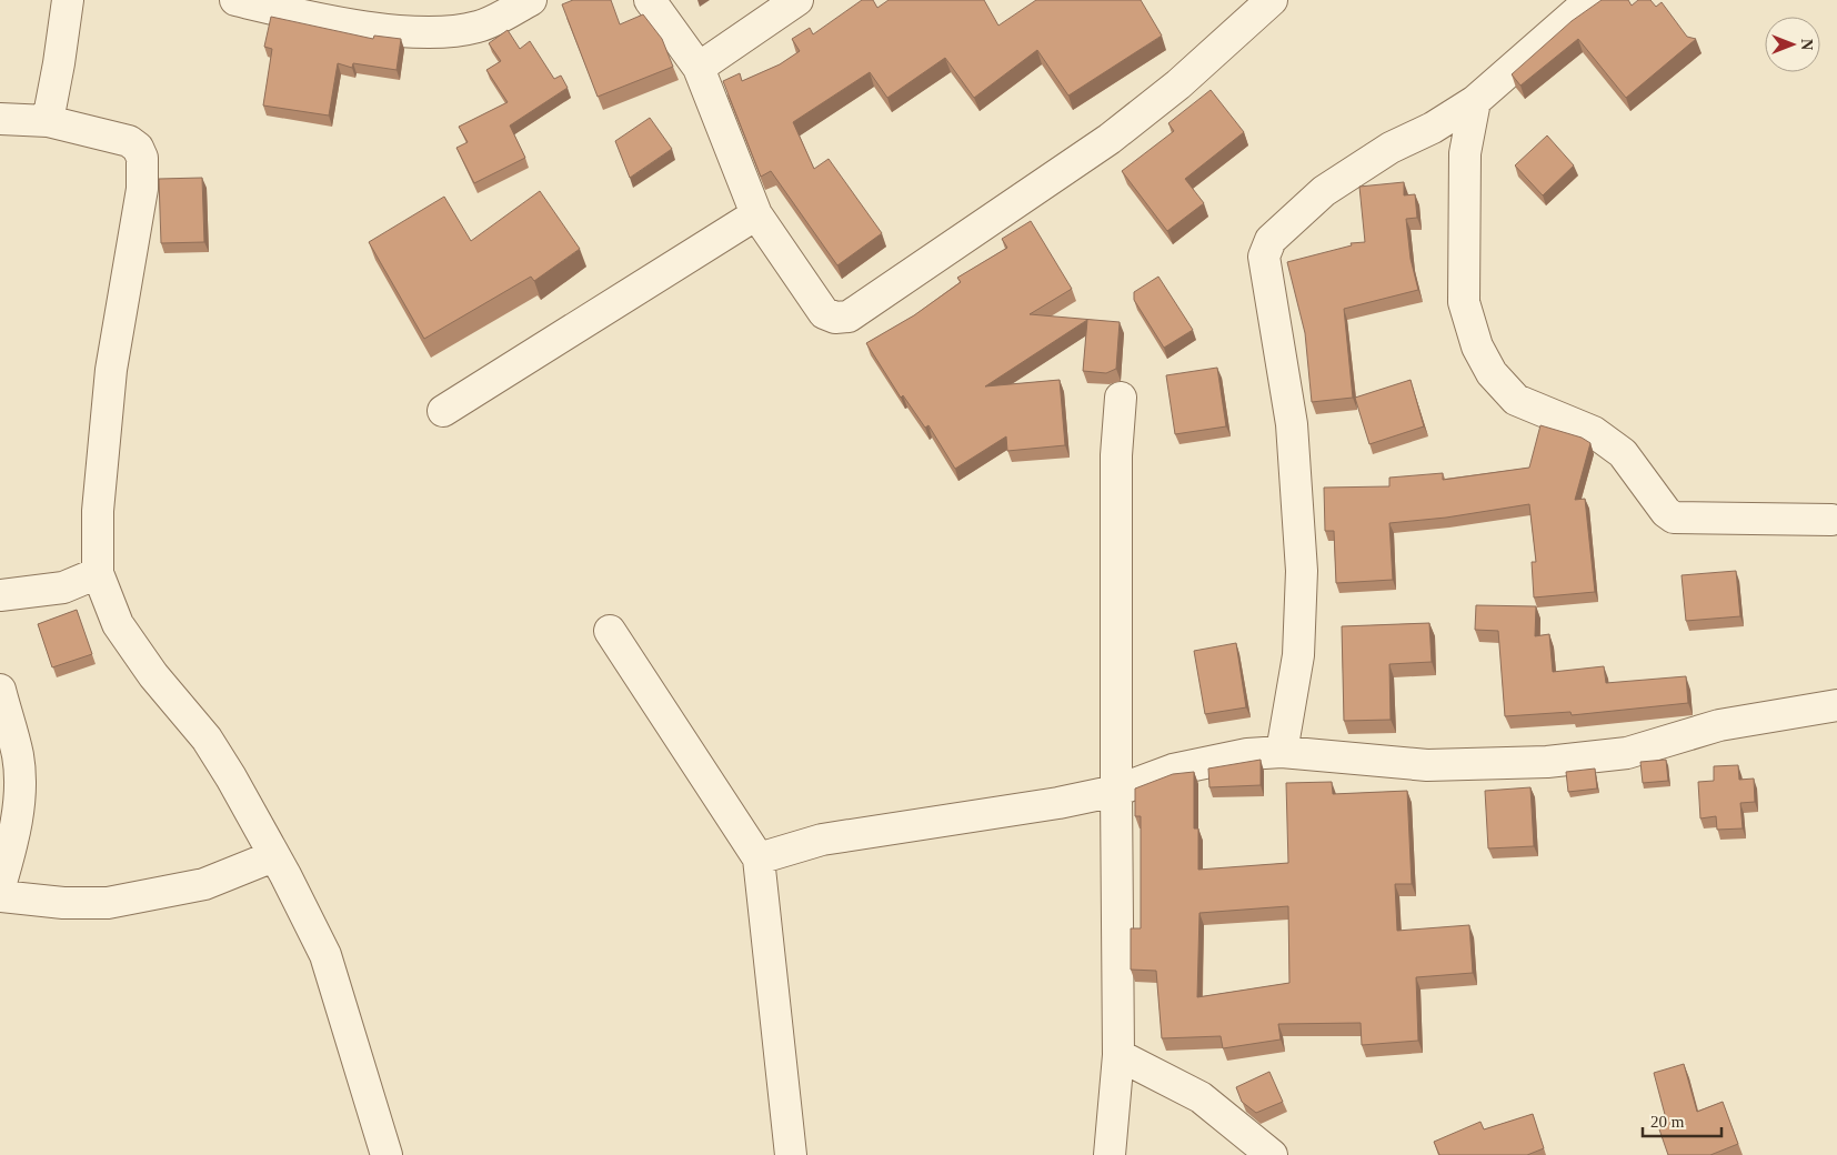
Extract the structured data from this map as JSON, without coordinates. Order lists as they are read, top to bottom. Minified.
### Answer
{"scale_bar":"20 m","north":"right"}
